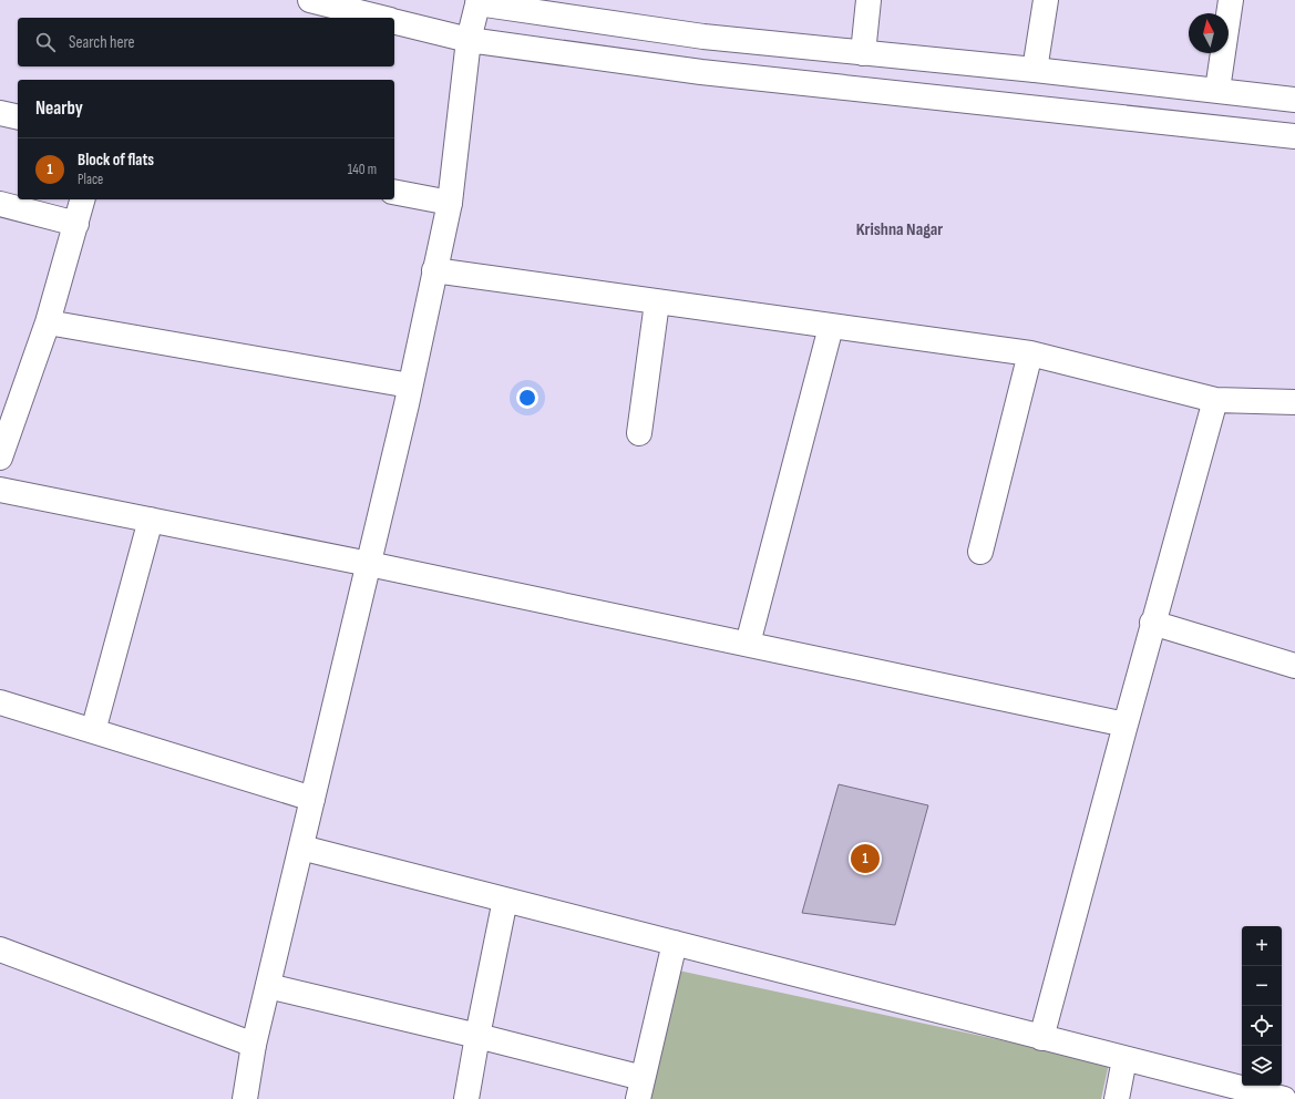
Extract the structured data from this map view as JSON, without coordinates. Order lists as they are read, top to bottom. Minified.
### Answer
{"districts":["Krishna Nagar"],"north":"top","page":{"search":"Search here","heading":"Nearby","list":[{"mark":"1","name":"Block of flats","note":"Place","value":"140 m"}],"pins":"1","map_buttons":["+","−"]}}
